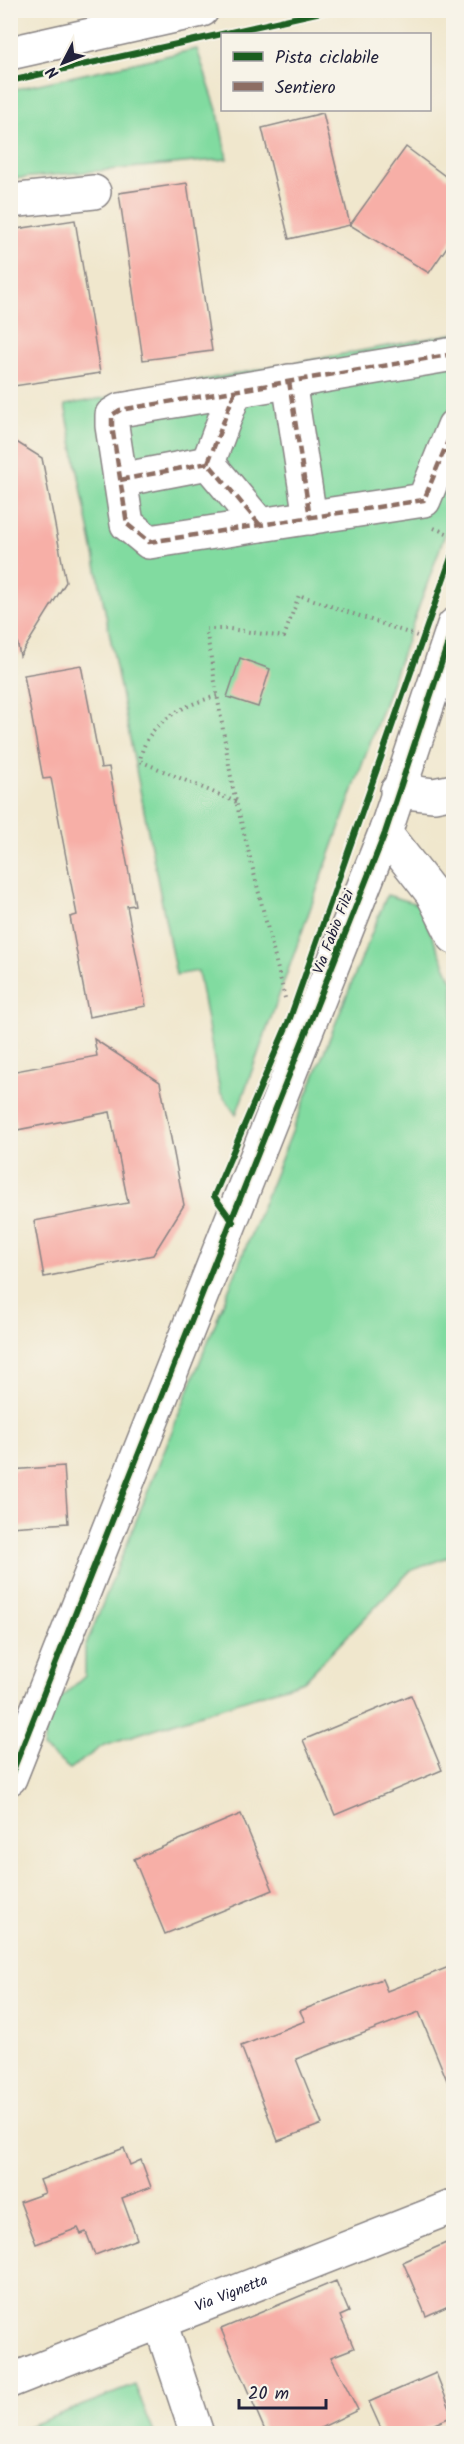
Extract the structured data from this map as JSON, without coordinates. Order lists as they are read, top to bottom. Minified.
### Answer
{"streets":{"street":["Via Fabio Filzi","Via Vignetta"]},"legend":["Pista ciclabile","Sentiero"],"scale_bar":"20 m","north":"bottom left"}
